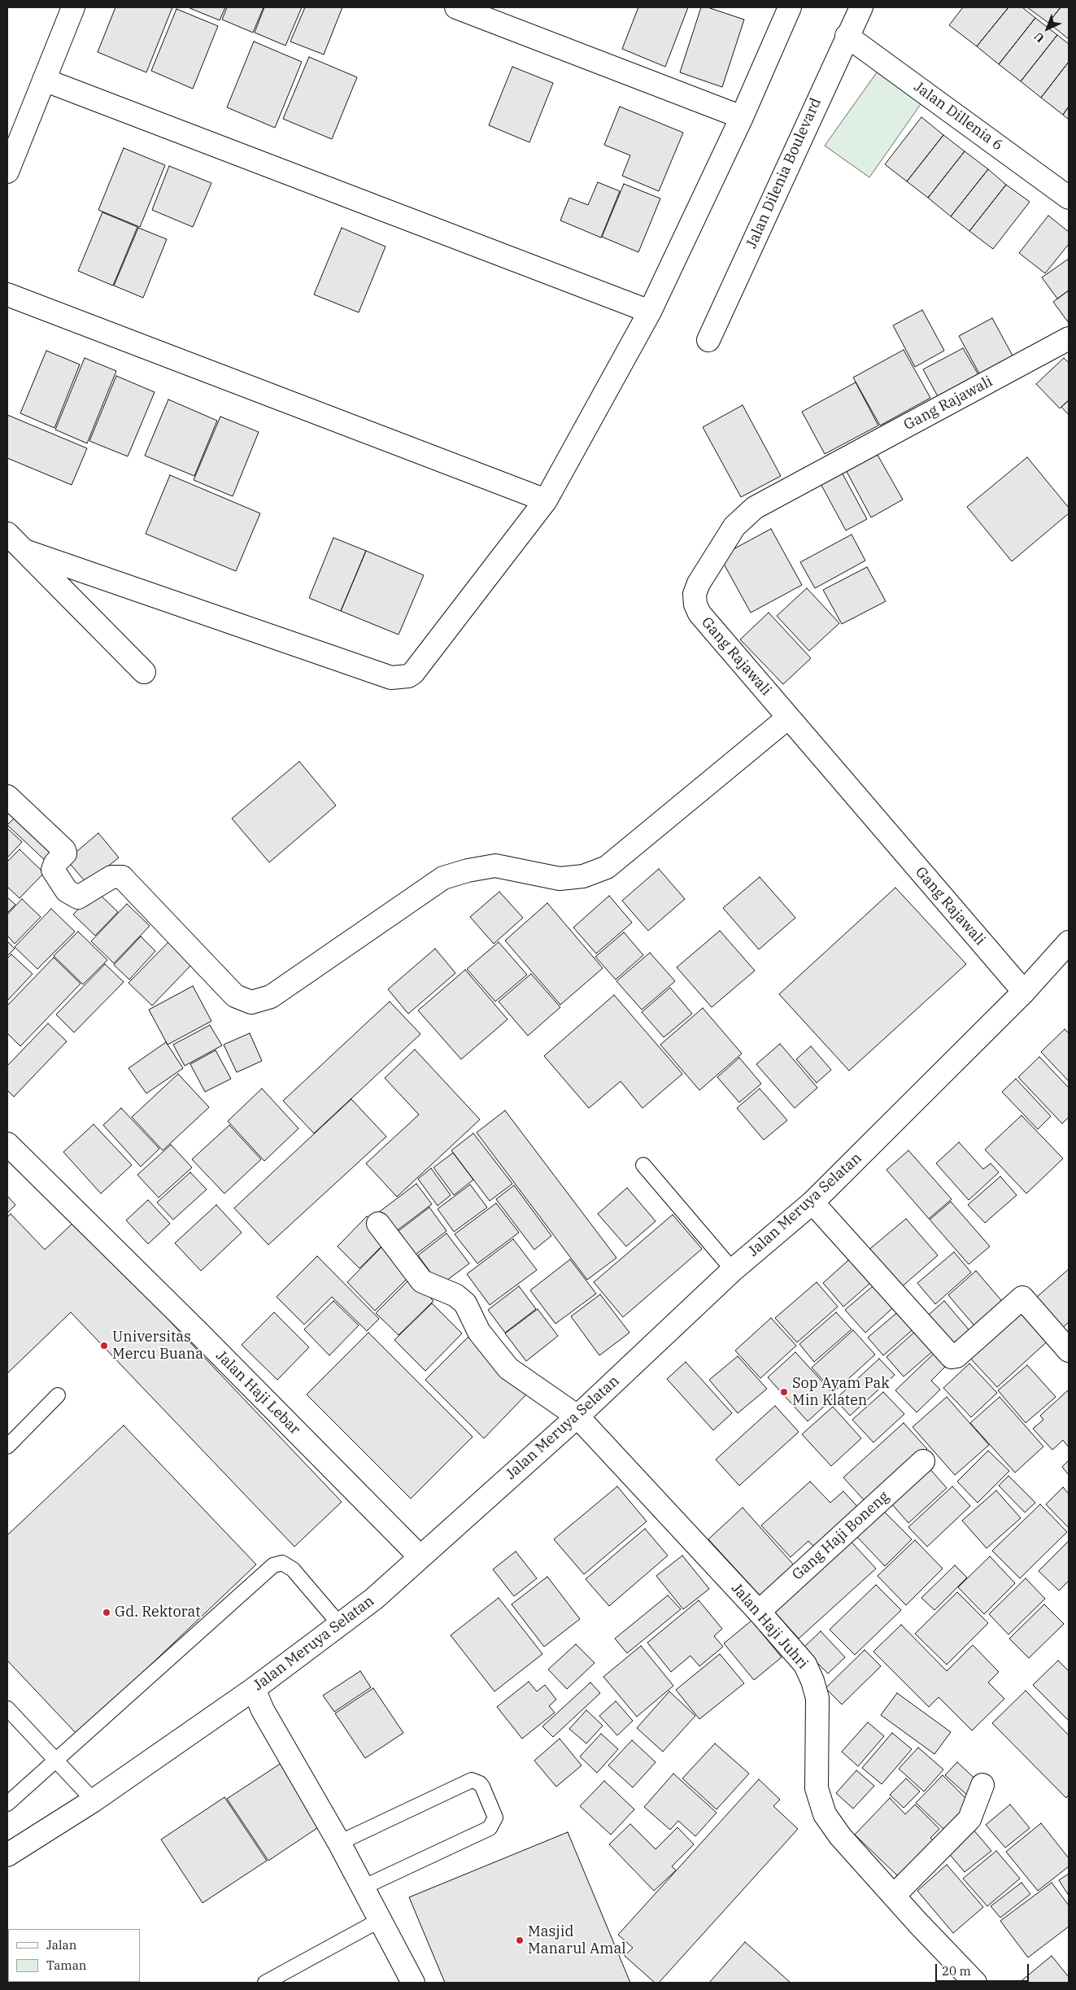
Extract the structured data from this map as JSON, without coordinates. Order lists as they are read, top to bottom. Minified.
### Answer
{"streets":{"street":["Jalan Dillenia 6","Jalan Dilenia Boulevard","Gang Rajawali","Jalan Meruya Selatan","Jalan Haji Lebar","Gang Haji Boneng","Jalan Haji Juhri"]},"crossings":[["Jalan Dillenia 6","Jalan Dilenia Boulevard"],["Gang Rajawali","Jalan Meruya Selatan"],["Jalan Meruya Selatan","Jalan Haji Lebar"],["Jalan Meruya Selatan","Jalan Haji Juhri"],["Gang Haji Boneng","Jalan Haji Juhri"]],"places":["Universitas Mercu Buana","Sop Ayam Pak Min Klaten","Gd. Rektorat","Masjid Manarul Amal"],"legend":["Jalan","Taman"],"scale_bar":"20 m","north":"bottom left"}
